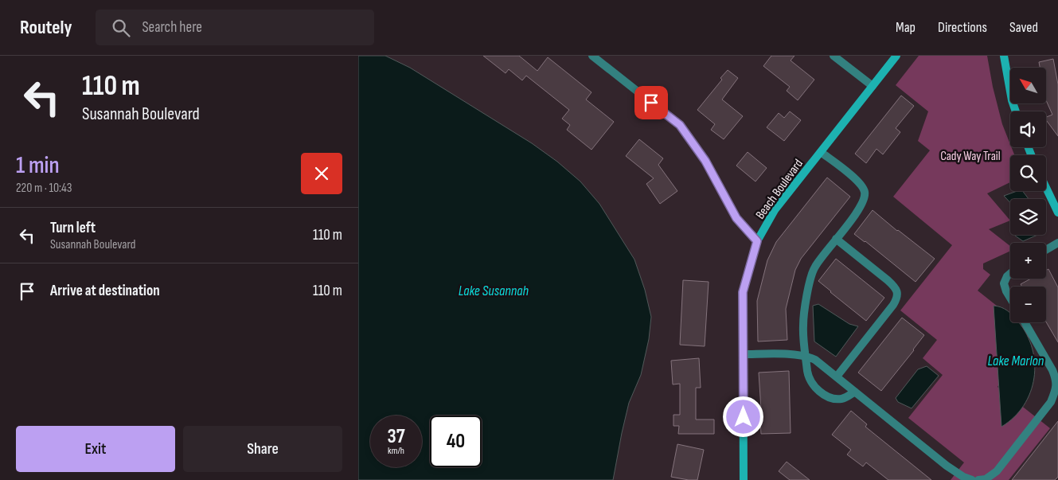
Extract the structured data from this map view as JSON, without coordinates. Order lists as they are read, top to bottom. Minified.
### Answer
{"streets":{"street":["Beach Boulevard"]},"water":["Lake Susannah","Lake Marlon"],"parks":["Cady Way Trail"],"north":"top left","page":{"header":"Routely","search":"Search here","nav":["Map","Directions","Saved"],"turn":["110 m","Susannah Boulevard"],"map_buttons":["+","−"],"heading":["1 min","220 m · 10:43"],"list":[{"name":"Turn left","note":"Susannah Boulevard","value":"110 m"},{"name":"Arrive at destination","value":"110 m"}],"speed":"37 km/h","limit":"40","buttons":["Exit","Share"]}}
